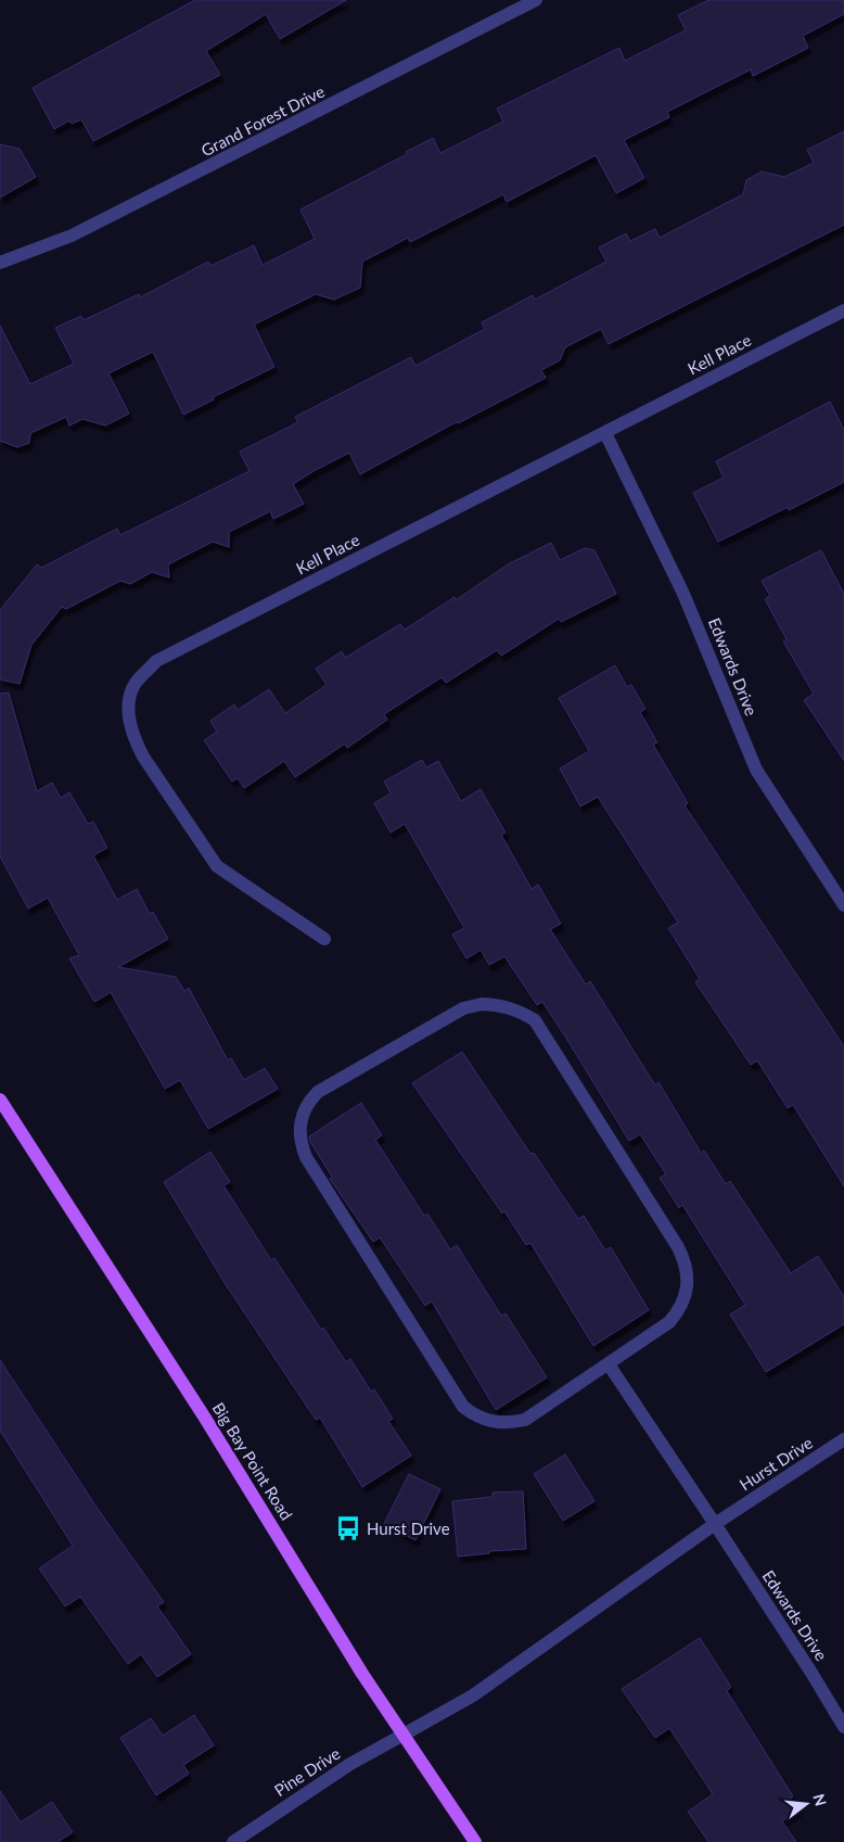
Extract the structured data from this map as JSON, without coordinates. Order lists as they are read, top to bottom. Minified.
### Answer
{"streets":{"main road":["Big Bay Point Road"],"street":["Grand Forest Drive","Kell Place","Edwards Drive","Hurst Drive","Pine Drive"]},"crossings":[["Kell Place","Edwards Drive"],["Edwards Drive","Hurst Drive"],["Big Bay Point Road","Hurst Drive"],["Big Bay Point Road","Pine Drive"],["Hurst Drive","Pine Drive"]],"places":{"bus stop":["Hurst Drive"]},"north":"right"}
